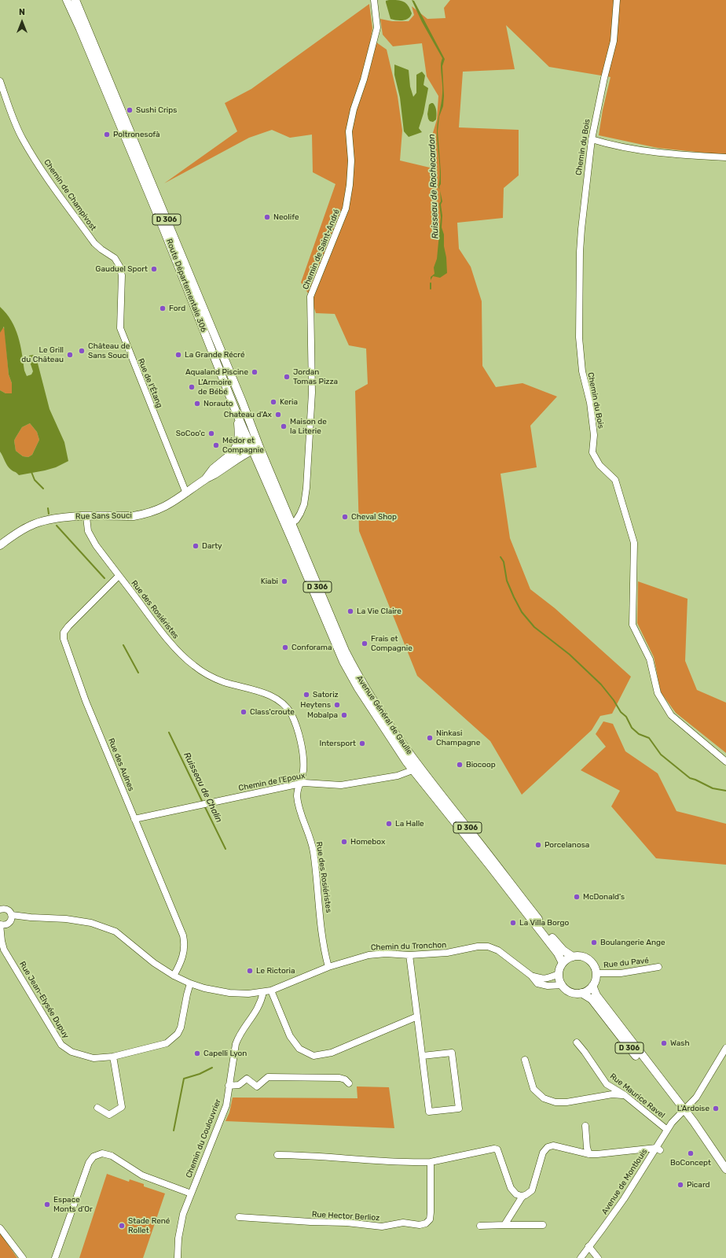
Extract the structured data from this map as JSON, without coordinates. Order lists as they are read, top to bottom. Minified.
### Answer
{"streets":{"main road":["D 306","Route Départementale 306","Rue Sans Souci","Avenue Général de Gaulle"],"street":["Chemin du Bois","Chemin de Champivost","Chemin de Saint-André","Rue de l'Étang","Rue des Rosiéristes","Rue des Aulnes","Chemin de l'Epoux","Chemin du Tronchon","Rue du Pavé","Rue Jean-Elysée Dupuy","Rue Maurice Ravel","Chemin du Coulouvrier","Avenue de Montlouis","Rue Hector Berlioz"]},"crossings":[["Chemin de Champivost","Rue de l'Étang"],["D 306","Avenue Général de Gaulle"],["D 306","Chemin du Tronchon"],["D 306","Rue du Pavé"],["Chemin de Saint-André","Route Départementale 306"],["Chemin de Saint-André","Avenue Général de Gaulle"],["Route Départementale 306","Rue Sans Souci"],["Route Départementale 306","Avenue Général de Gaulle"],["Rue de l'Étang","Rue Sans Souci"],["Rue Sans Souci","Rue des Rosiéristes"],["Rue des Rosiéristes","Rue des Aulnes"],["Rue des Rosiéristes","Chemin de l'Epoux"],["Rue des Rosiéristes","Chemin du Tronchon"],["Avenue Général de Gaulle","Chemin de l'Epoux"],["Avenue Général de Gaulle","Chemin du Tronchon"],["Avenue Général de Gaulle","Rue du Pavé"],["Rue des Aulnes","Chemin de l'Epoux"],["Rue des Aulnes","Chemin du Tronchon"],["Chemin du Tronchon","Rue du Pavé"],["Chemin du Tronchon","Rue Jean-Elysée Dupuy"],["Chemin du Tronchon","Chemin du Coulouvrier"],["Rue Maurice Ravel","Avenue de Montlouis"]],"water":["Ruisseau de Rochecardon","Ruisseau de Chalin"],"places":["Sushi Crips","Poltronesofà","Neolife","Gauduel Sport","Ford","Château de Sans Souci","Le Grill du Château","La Grande Récré","Aqualand Piscine","Jordan Tomas Pizza","L'Armoire de Bébé","Keria","Norauto","Chateau d'Ax","Maison de la Literie","SoCoo'c","Médor et Compagnie","Cheval Shop","Darty","Kiabi","La Vie Claire","Frais et Compagnie","Conforama","Satoriz","Heytens","Class'croute","Mobalpa","Ninkasi Champagne","Intersport","Biocoop","La Halle","Homebox","Porcelanosa","McDonald's","La Villa Borgo","Boulangerie Ange","Le Rictoria","Wash","Capelli Lyon","L'Ardoise","BoConcept","Picard","Espace Monts d'Or","Stade René Rollet"],"north":"top"}
